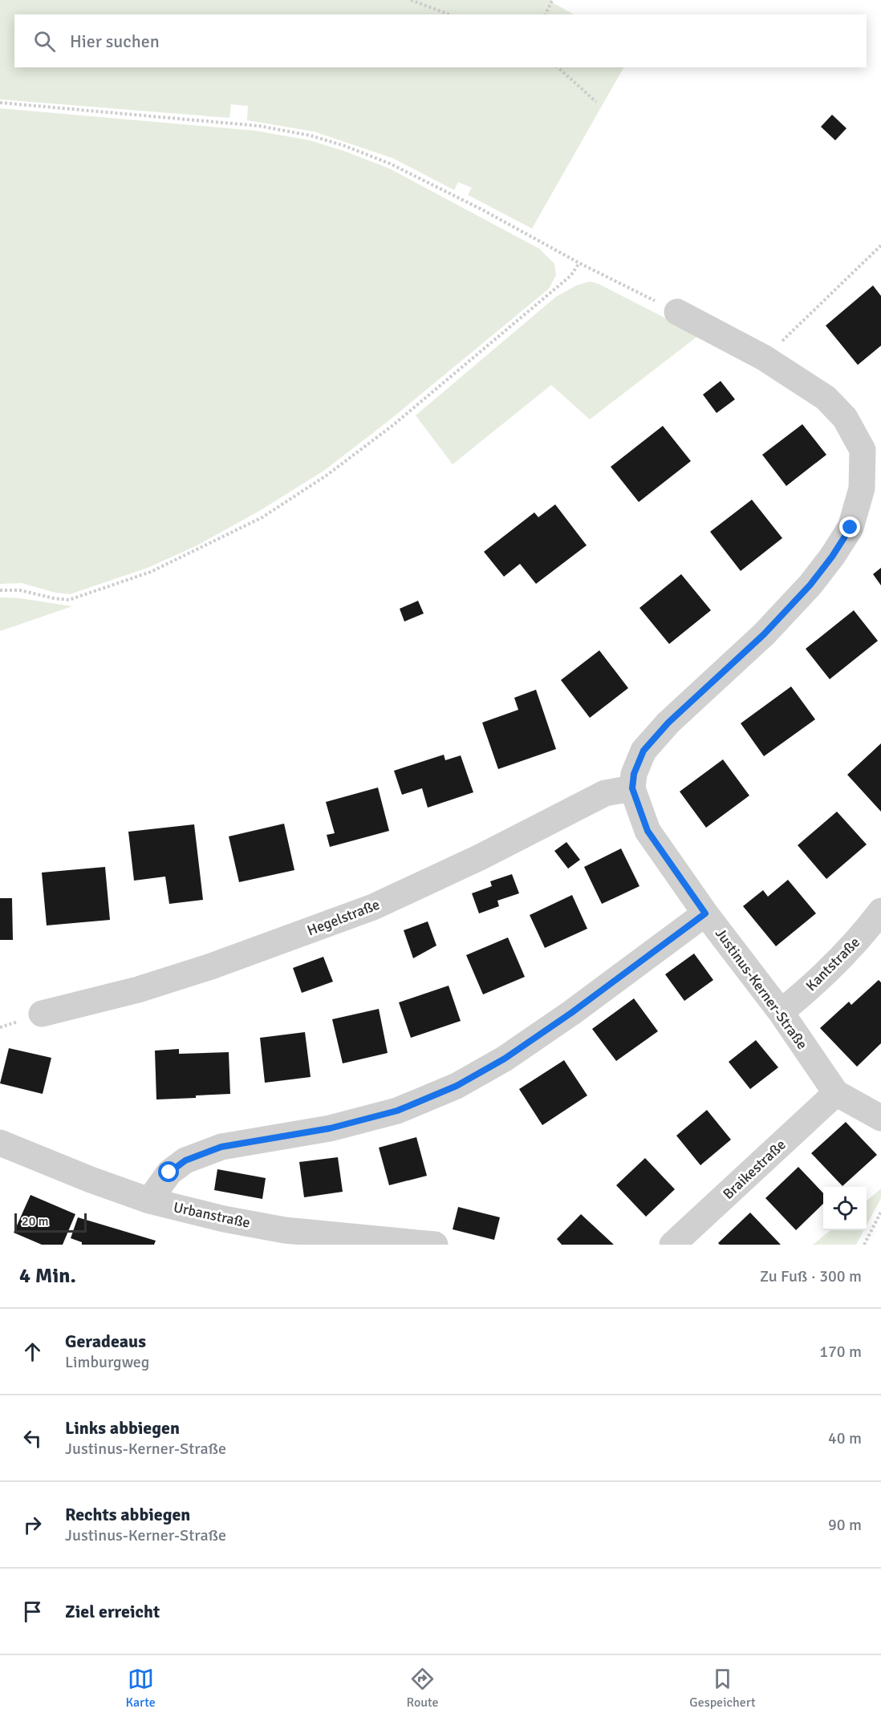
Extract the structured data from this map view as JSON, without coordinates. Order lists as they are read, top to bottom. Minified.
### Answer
{"streets":{"street":["Hegelstraße","Kantstraße","Justinus-Kerner-Straße","Braikestraße","Urbanstraße"]},"crossings":[["Hegelstraße","Justinus-Kerner-Straße"],["Kantstraße","Justinus-Kerner-Straße"],["Justinus-Kerner-Straße","Braikestraße"]],"scale_bar":"20 m","page":{"search":"Hier suchen","scale":"20 m","heading":["4 Min.","Zu Fuß · 300 m"],"list":[["Geradeaus","Limburgweg","170 m"],["Links abbiegen","Justinus-Kerner-Straße","40 m"],["Rechts abbiegen","Justinus-Kerner-Straße","90 m"],"Ziel erreicht"],"nav":["Karte","Route","Gespeichert"]}}
